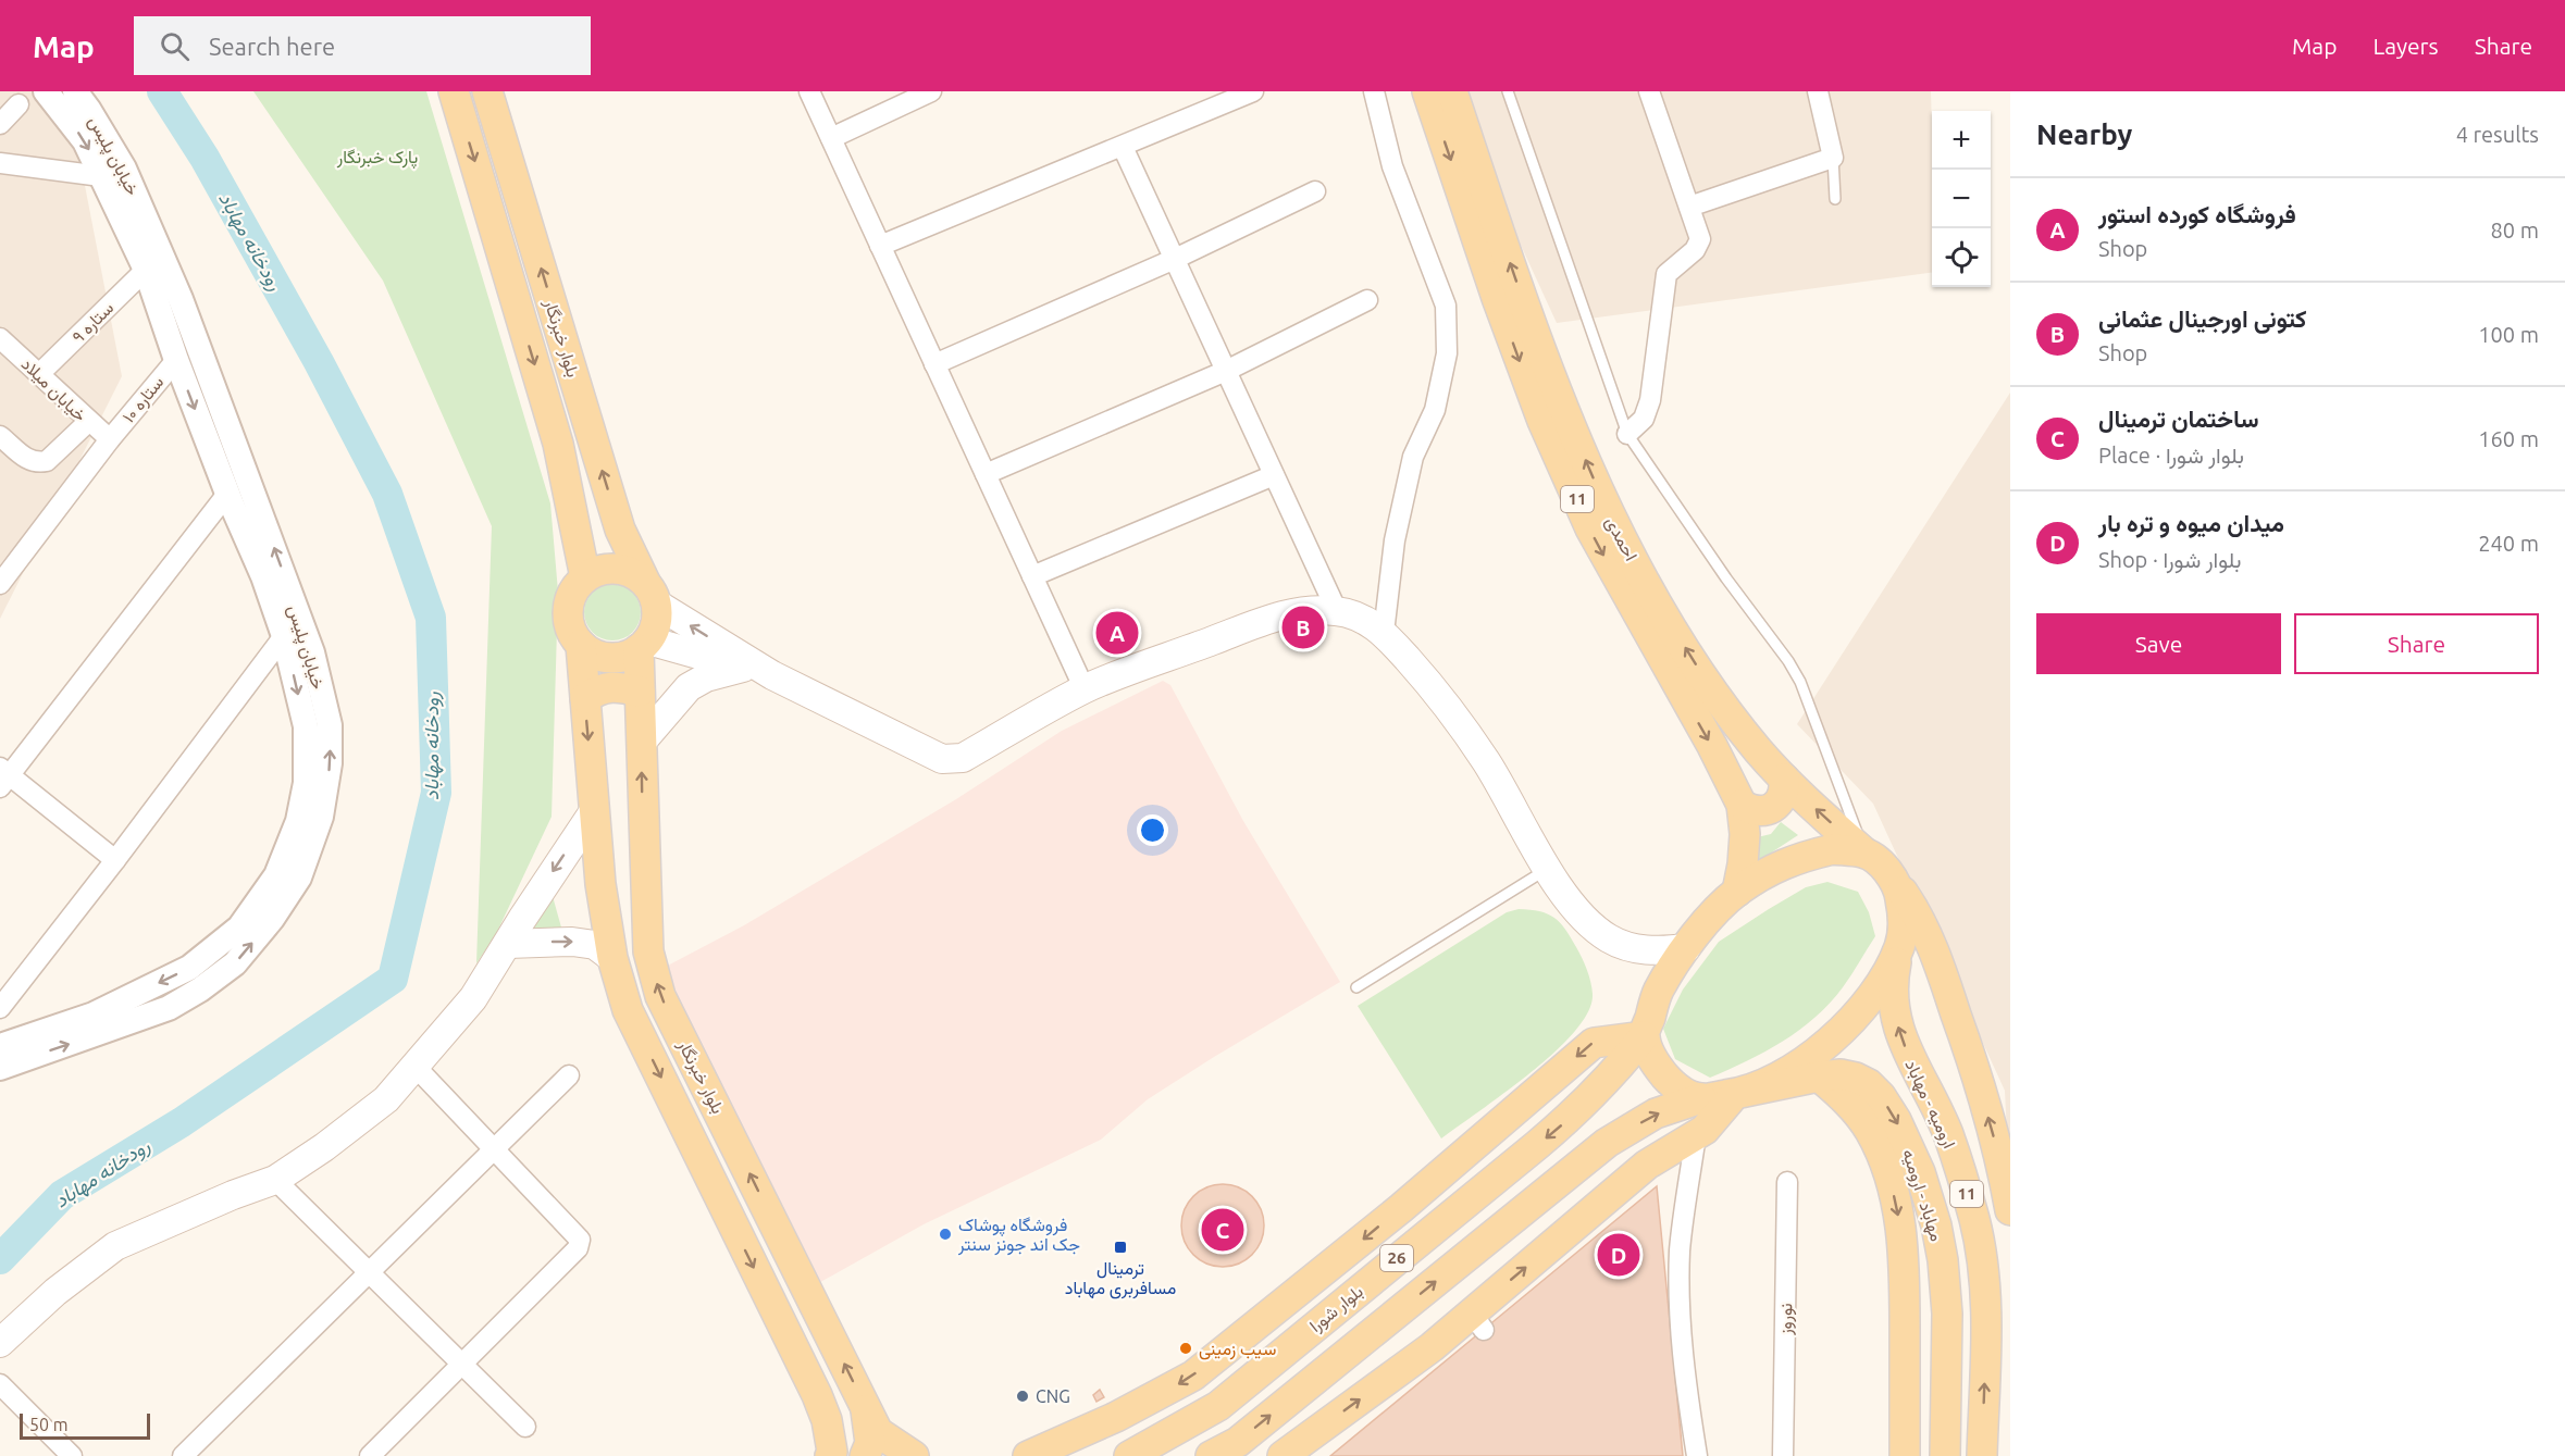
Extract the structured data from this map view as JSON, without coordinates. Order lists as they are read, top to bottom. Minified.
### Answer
{"streets":{"main road":["بلوار خبرنگار","11","احمدی","ارومیه - مهاباد","مهاباد - ارومیه","26","بلوار شورا"],"street":["خیابان پلیس","ستاره ۹","خیابان میلاد","ستاره ۱۰","نوروز"]},"crossings":[["خیابان پلیس","ستاره ۹"],["خیابان پلیس","ستاره ۱۰"],["ستاره ۹","خیابان میلاد"],["خیابان میلاد","ستاره ۱۰"],["11","احمدی"],["11","ارومیه - مهاباد"],["11","مهاباد - ارومیه"],["11","26"],["11","بلوار شورا"],["احمدی","بلوار شورا"]],"water":["رودخانه مهاباد"],"parks":["پارک خبرنگار"],"places":{"other":["فروشگاه پوشاک جک اند جونز سنتر","سیب زمینی","CNG"],"transit":["ترمینال مسافربری مهاباد"]},"scale_bar":"50 m","page":{"header":"Map","search":"Search here","nav":["Map","Layers","Share"],"heading":["Nearby","4 results"],"map_buttons":["+","−"],"list":[{"mark":"A","name":"فروشگاه کورده استور","note":"Shop","value":"80 m"},{"mark":"B","name":"کتونی اورجینال عثمانی","note":"Shop","value":"100 m"},{"mark":"C","name":"ساختمان ترمینال","note":"Place · بلوار شورا","value":"160 m"},{"mark":"D","name":"میدان میوه و تره بار","note":"Shop · بلوار شورا","value":"240 m"}],"buttons":["Save","Share"],"pins":["B","A","C","D"],"scale":"50 m"}}
